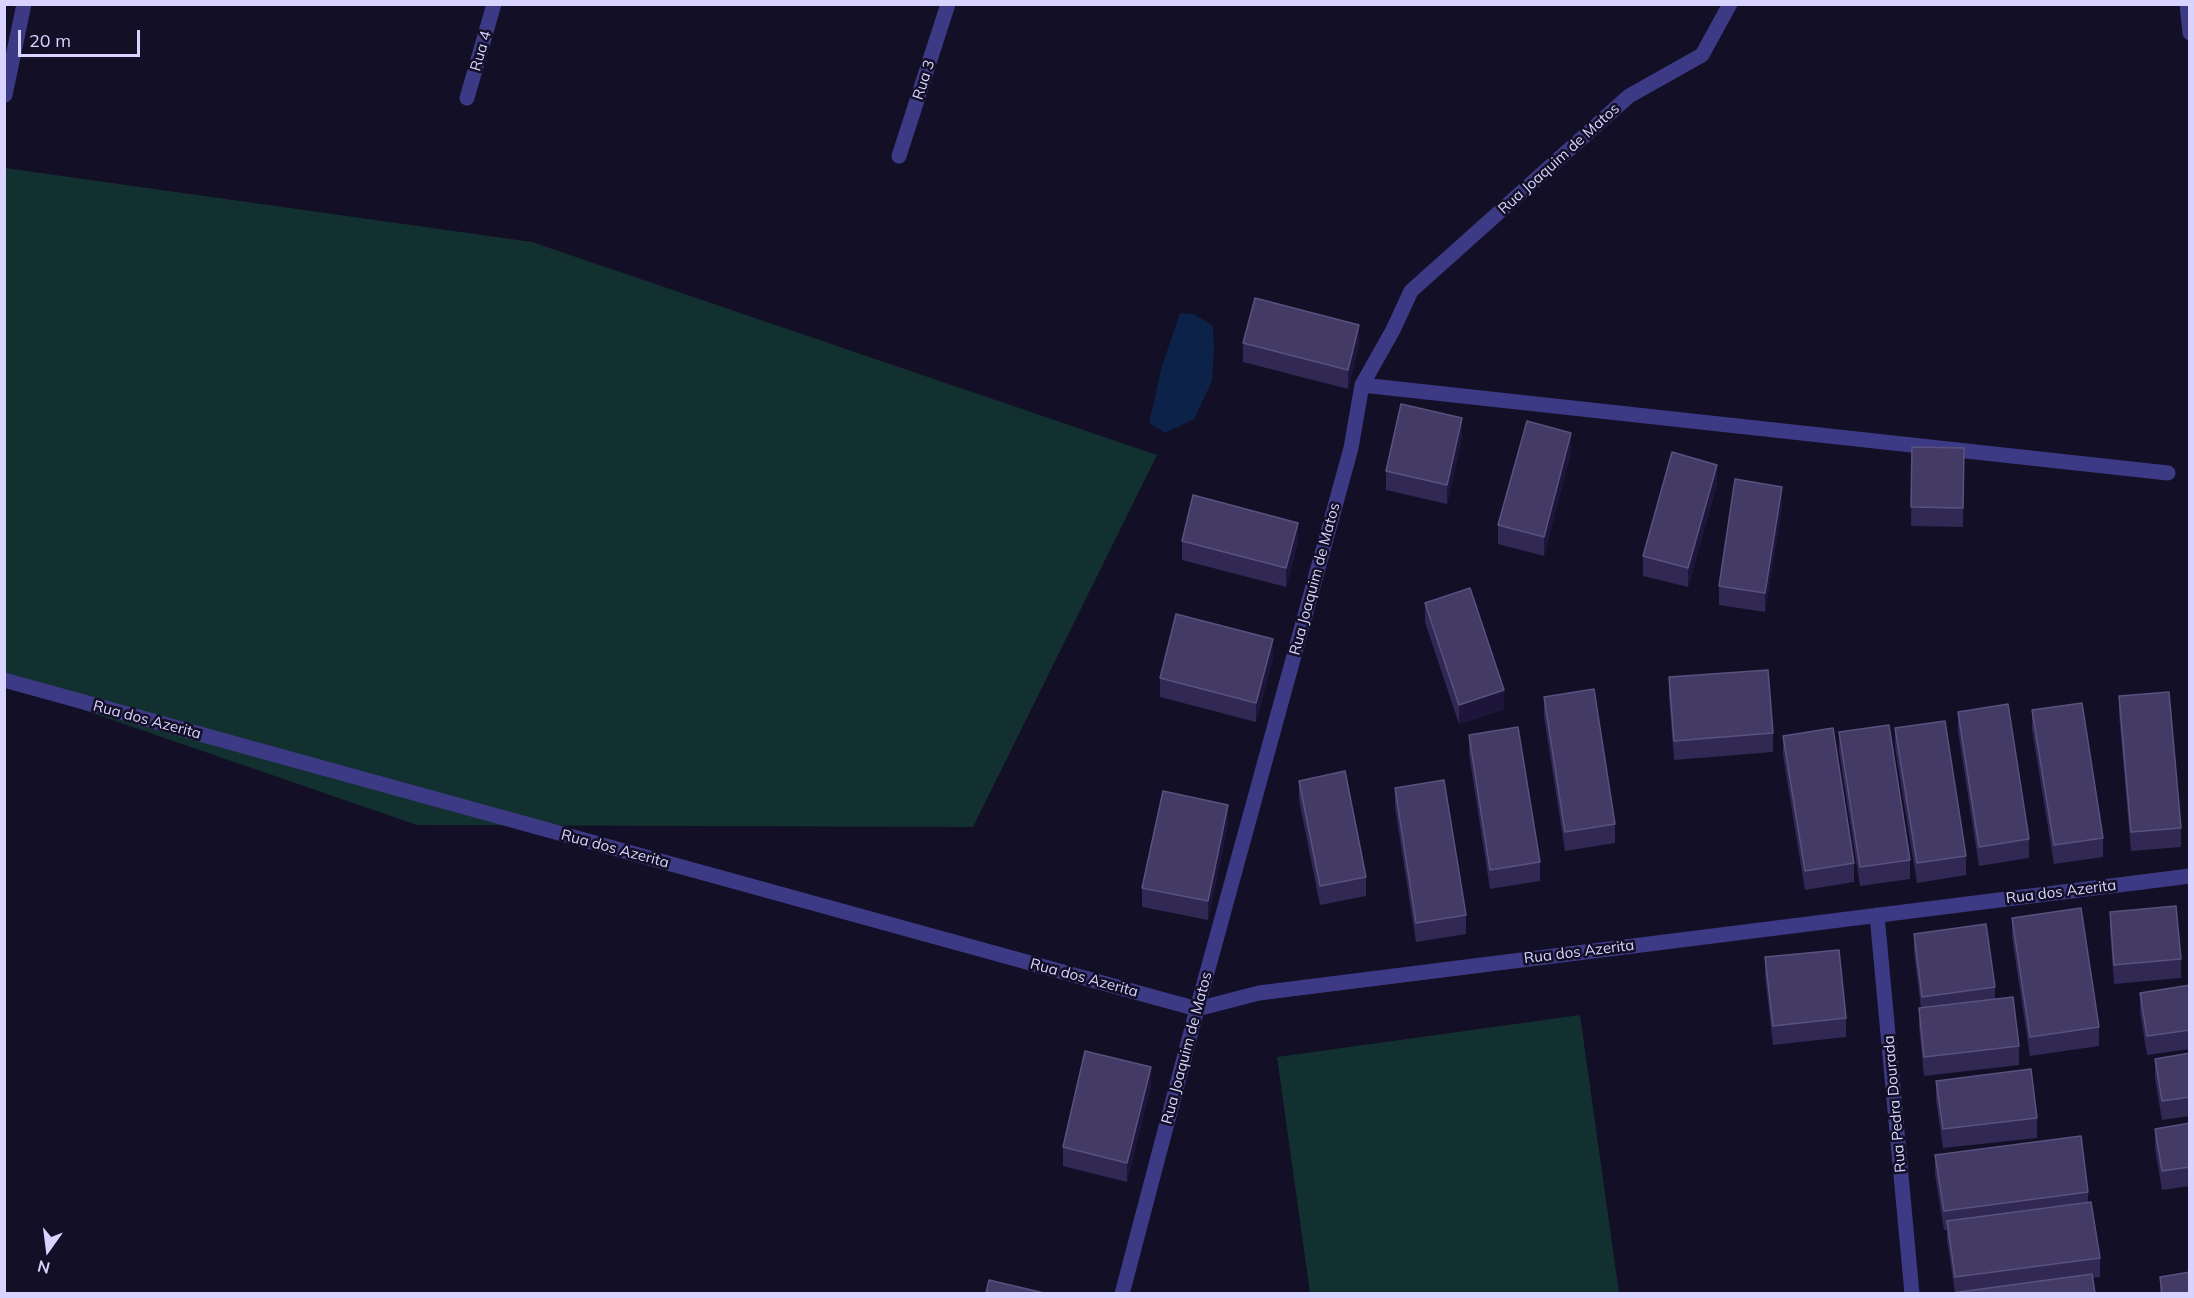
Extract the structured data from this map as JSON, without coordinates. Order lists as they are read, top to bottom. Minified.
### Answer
{"streets":{"street":["Rua 4","Rua 3","Rua Joaquim de Matos","Rua dos Azerita","Rua Pedra Dourada"]},"crossings":[["Rua Joaquim de Matos","Rua dos Azerita"],["Rua dos Azerita","Rua Pedra Dourada"]],"scale_bar":"20 m","north":"bottom"}
